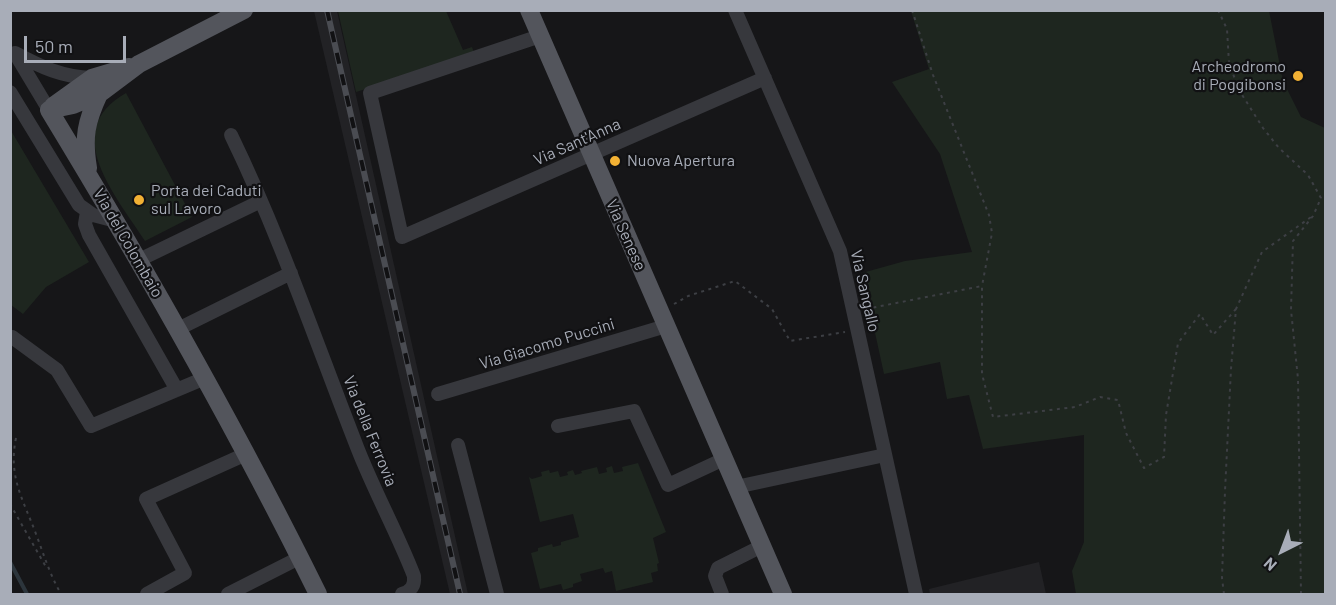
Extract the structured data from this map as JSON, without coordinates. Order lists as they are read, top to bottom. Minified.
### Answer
{"streets":{"main road":["Via Senese","Via del Colombaio"],"street":["Via Sant'Anna","Via Sangallo","Via Giacomo Puccini","Via della Ferrovia"]},"crossings":[["Via Sant'Anna","Via Senese"],["Via Sant'Anna","Via Sangallo"],["Via Senese","Via Giacomo Puccini"]],"places":["Archeodromo di Poggibonsi","Nuova Apertura","Porta dei Caduti sul Lavoro"],"scale_bar":"50 m","north":"bottom left"}
